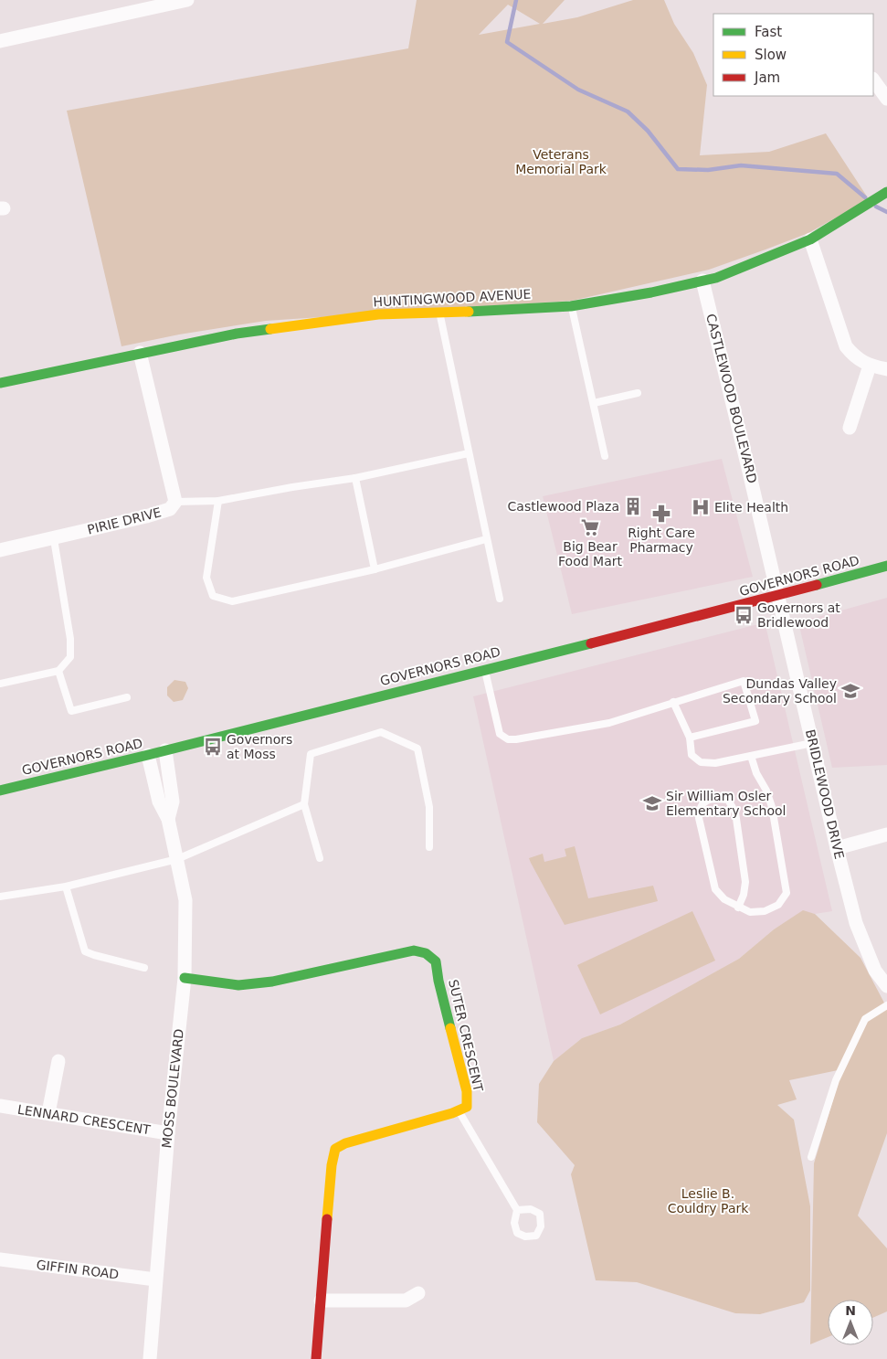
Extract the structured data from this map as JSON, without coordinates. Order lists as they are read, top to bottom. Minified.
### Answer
{"streets":{"street":["HUNTINGWOOD AVENUE","CASTLEWOOD BOULEVARD","PIRIE DRIVE","GOVERNORS ROAD","BRIDLEWOOD DRIVE","SUTER CRESCENT","MOSS BOULEVARD","LENNARD CRESCENT","GIFFIN ROAD"]},"crossings":[["HUNTINGWOOD AVENUE","CASTLEWOOD BOULEVARD"],["HUNTINGWOOD AVENUE","PIRIE DRIVE"],["CASTLEWOOD BOULEVARD","GOVERNORS ROAD"],["CASTLEWOOD BOULEVARD","BRIDLEWOOD DRIVE"],["GOVERNORS ROAD","BRIDLEWOOD DRIVE"],["GOVERNORS ROAD","MOSS BOULEVARD"],["SUTER CRESCENT","MOSS BOULEVARD"],["MOSS BOULEVARD","LENNARD CRESCENT"],["MOSS BOULEVARD","GIFFIN ROAD"]],"parks":["Veterans Memorial Park","Leslie B. Couldry Park"],"places":{"building":["Castlewood Plaza"],"hospital":["Elite Health"],"pharmacy":["Right Care Pharmacy"],"supermarket":["Big Bear Food Mart"],"bus stop":["Governors at Bridlewood","Governors at Moss"],"school or university":["Dundas Valley Secondary School","Sir William Osler Elementary School"]},"legend":["Fast","Slow","Jam"],"north":"top"}
